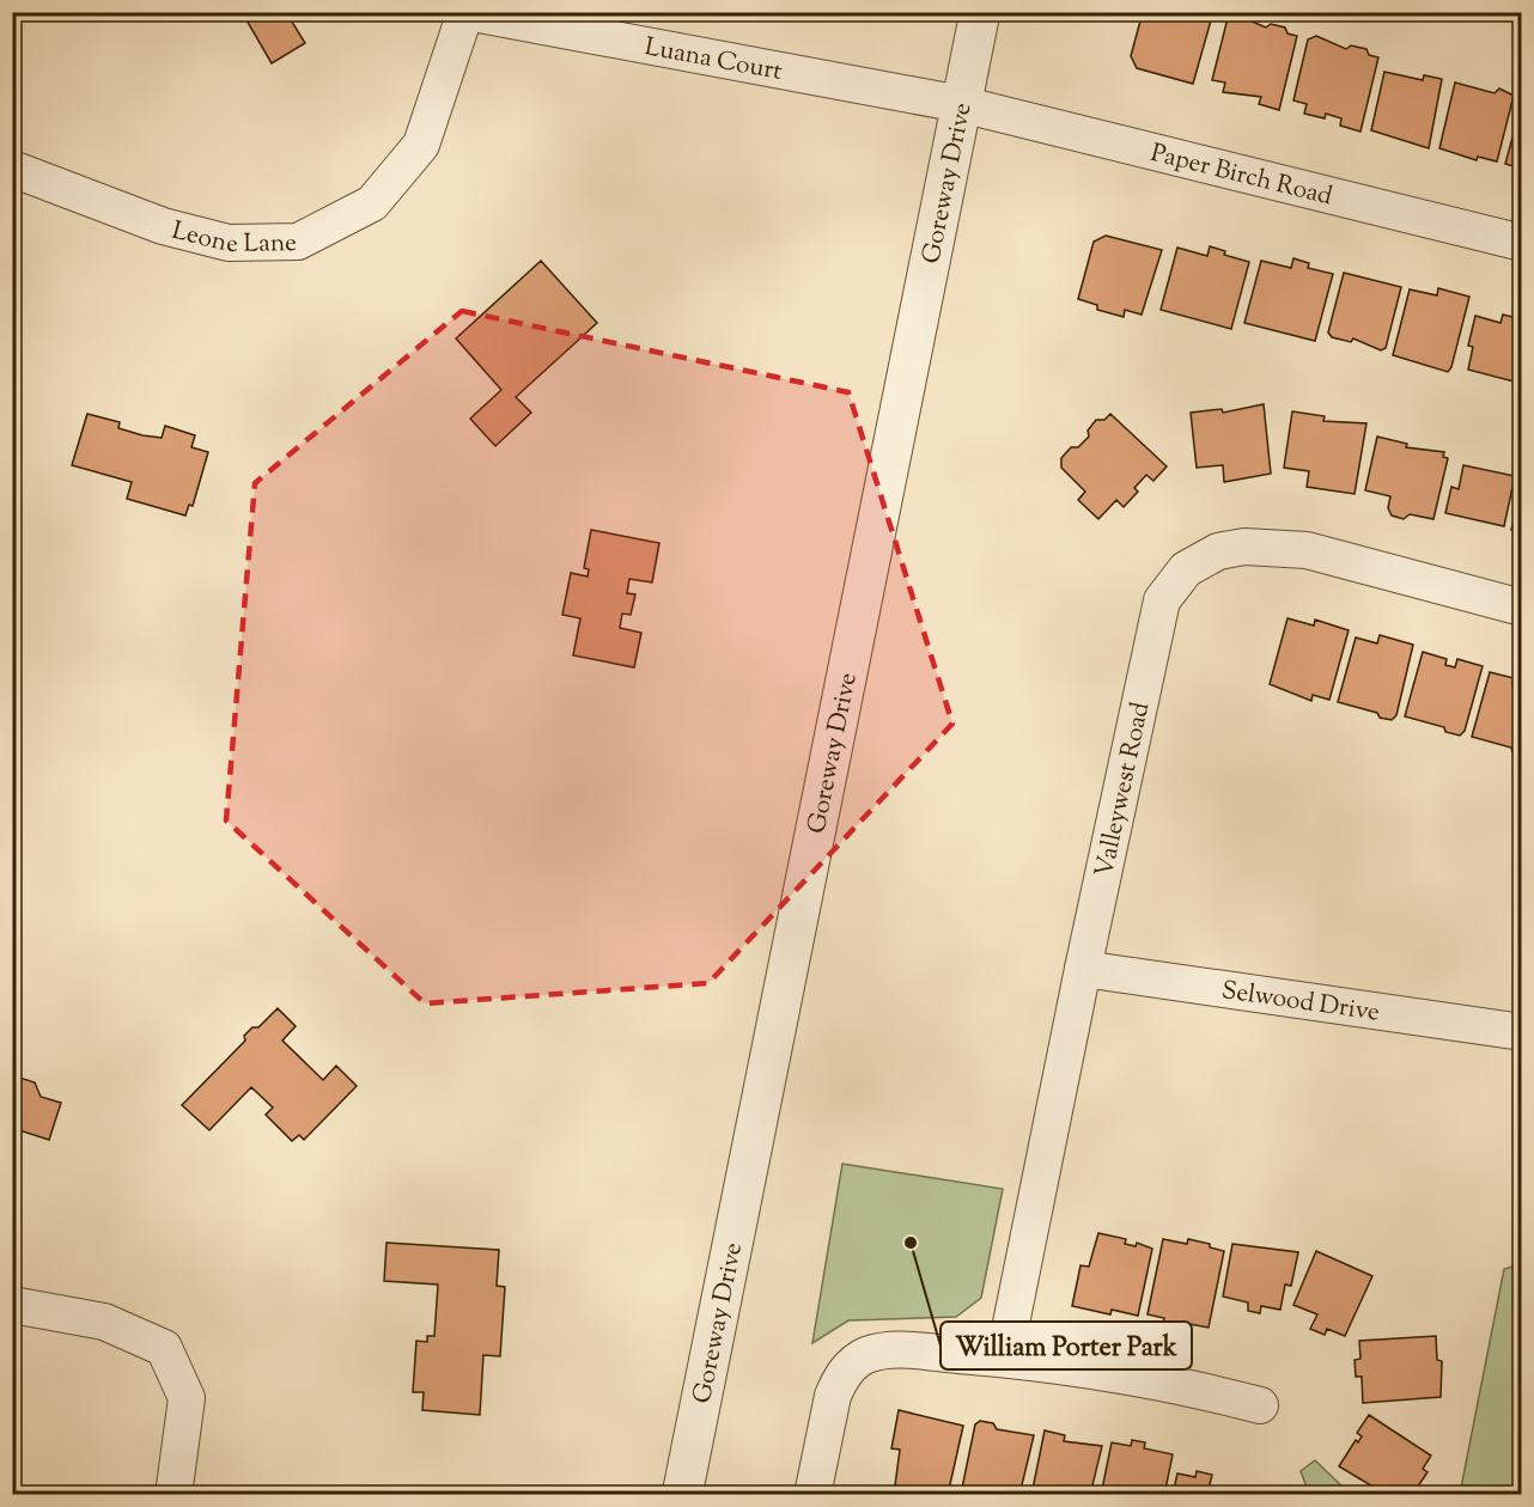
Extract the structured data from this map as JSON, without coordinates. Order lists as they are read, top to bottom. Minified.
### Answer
{"streets":{"street":["Luana Court","Paper Birch Road","Goreway Drive","Leone Lane","Valleywest Road","Selwood Drive"]},"crossings":[["Luana Court","Paper Birch Road"],["Luana Court","Goreway Drive"],["Luana Court","Leone Lane"],["Paper Birch Road","Goreway Drive"],["Valleywest Road","Selwood Drive"]],"places":["William Porter Park"]}
